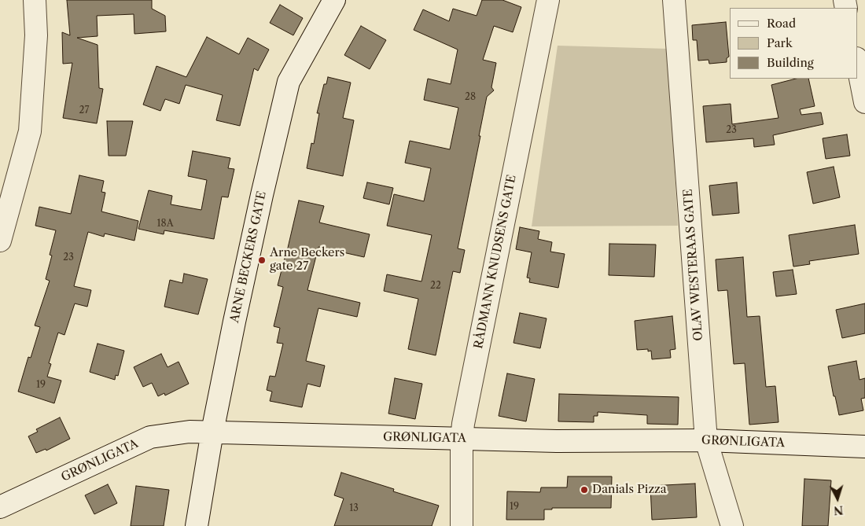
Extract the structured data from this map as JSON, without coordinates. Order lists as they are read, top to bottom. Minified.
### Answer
{"streets":{"main road":["ARNE BECKERS GATE","RÅDMANN KNUDSENS GATE","OLAV WESTERAAS GATE","GRØNLIGATA"]},"crossings":[["ARNE BECKERS GATE","GRØNLIGATA"],["RÅDMANN KNUDSENS GATE","GRØNLIGATA"],["OLAV WESTERAAS GATE","GRØNLIGATA"]],"places":["Arne Beckers gate 27","Danials Pizza"],"house_numbers":["28","27","23","18A","23","22","19","19","13"],"legend":["Road","Park","Building"],"north":"bottom"}
